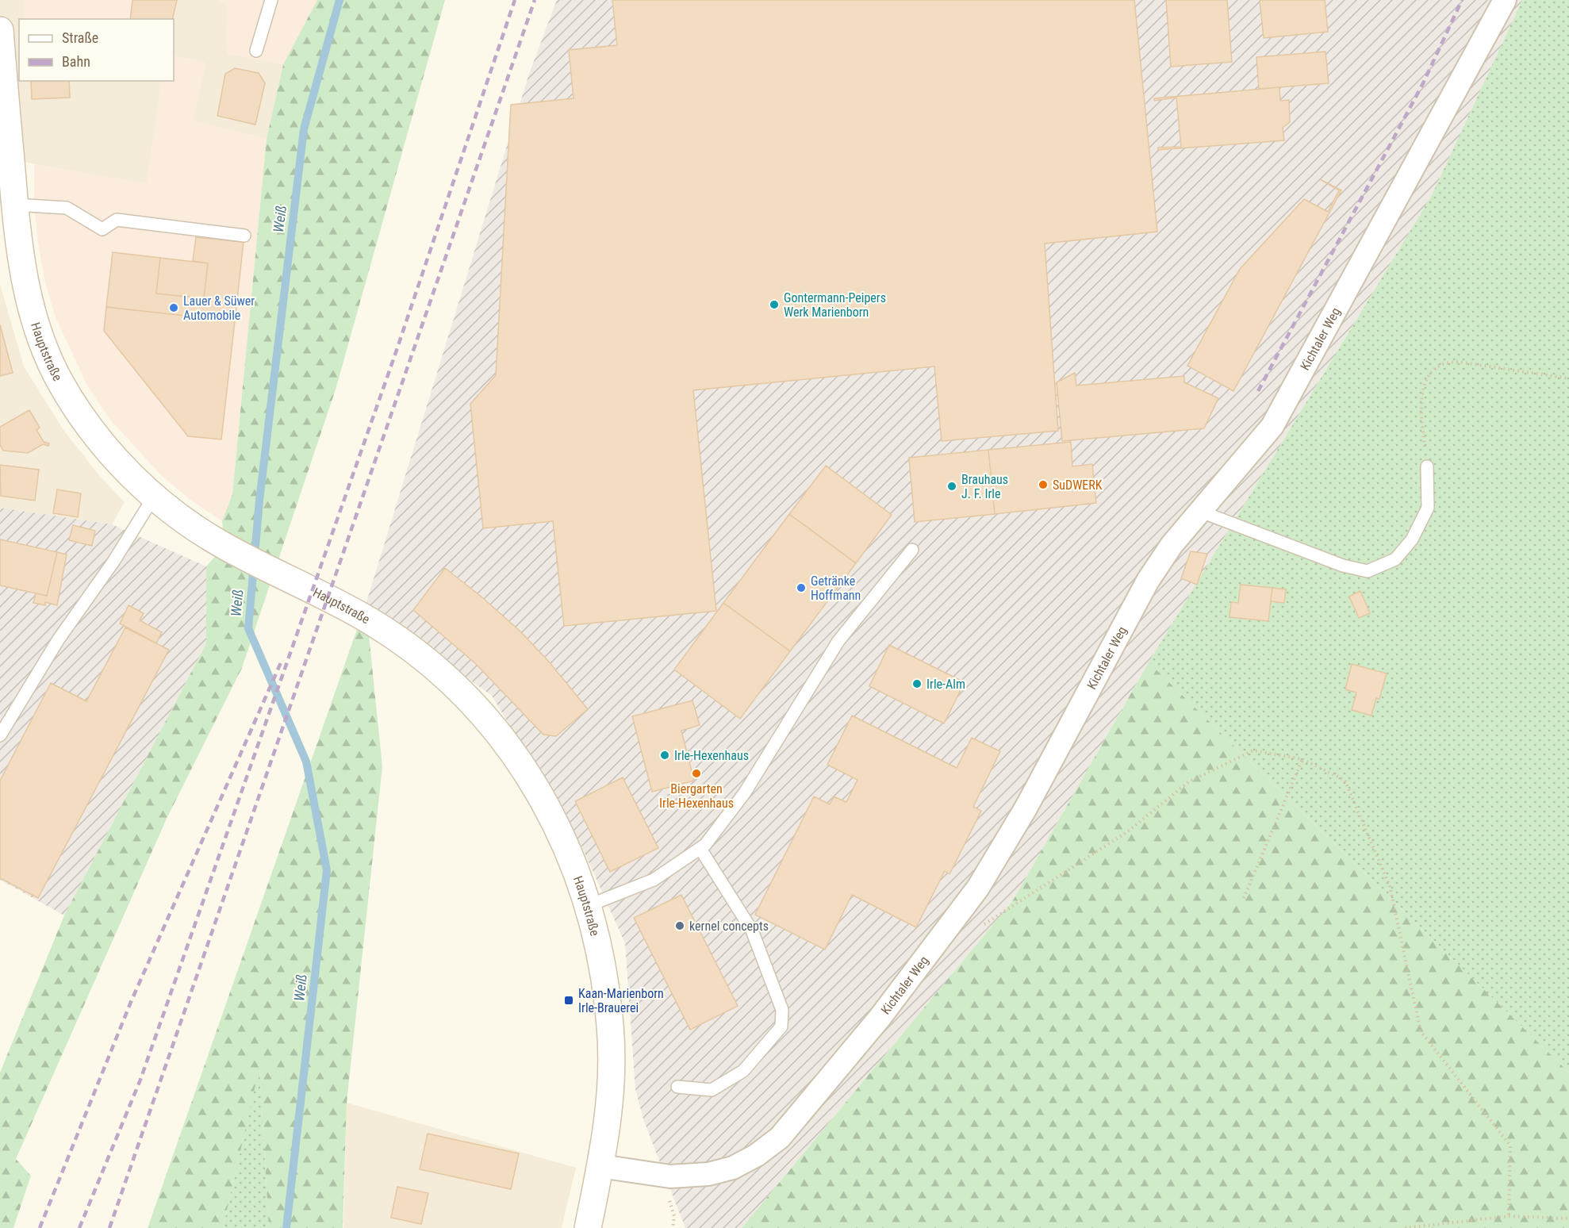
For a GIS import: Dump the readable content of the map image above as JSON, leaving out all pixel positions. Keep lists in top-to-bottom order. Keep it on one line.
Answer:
{"streets":{"main road":["Hauptstraße"],"street":["Kichtaler Weg"]},"crossings":[["Kichtaler Weg","Hauptstraße"]],"water":["Weiß"],"places":{"other":["Gontermann-Peipers Werk Marienborn","Lauer & Süwer Automobile","SuDWERK","Brauhaus J. F. Irle","Getränke Hoffmann","Irle-Alm","Irle-Hexenhaus","Biergarten Irle-Hexenhaus","kernel concepts"],"transit":["Kaan-Marienborn Irle-Brauerei"]},"legend":["Straße","Bahn"]}
